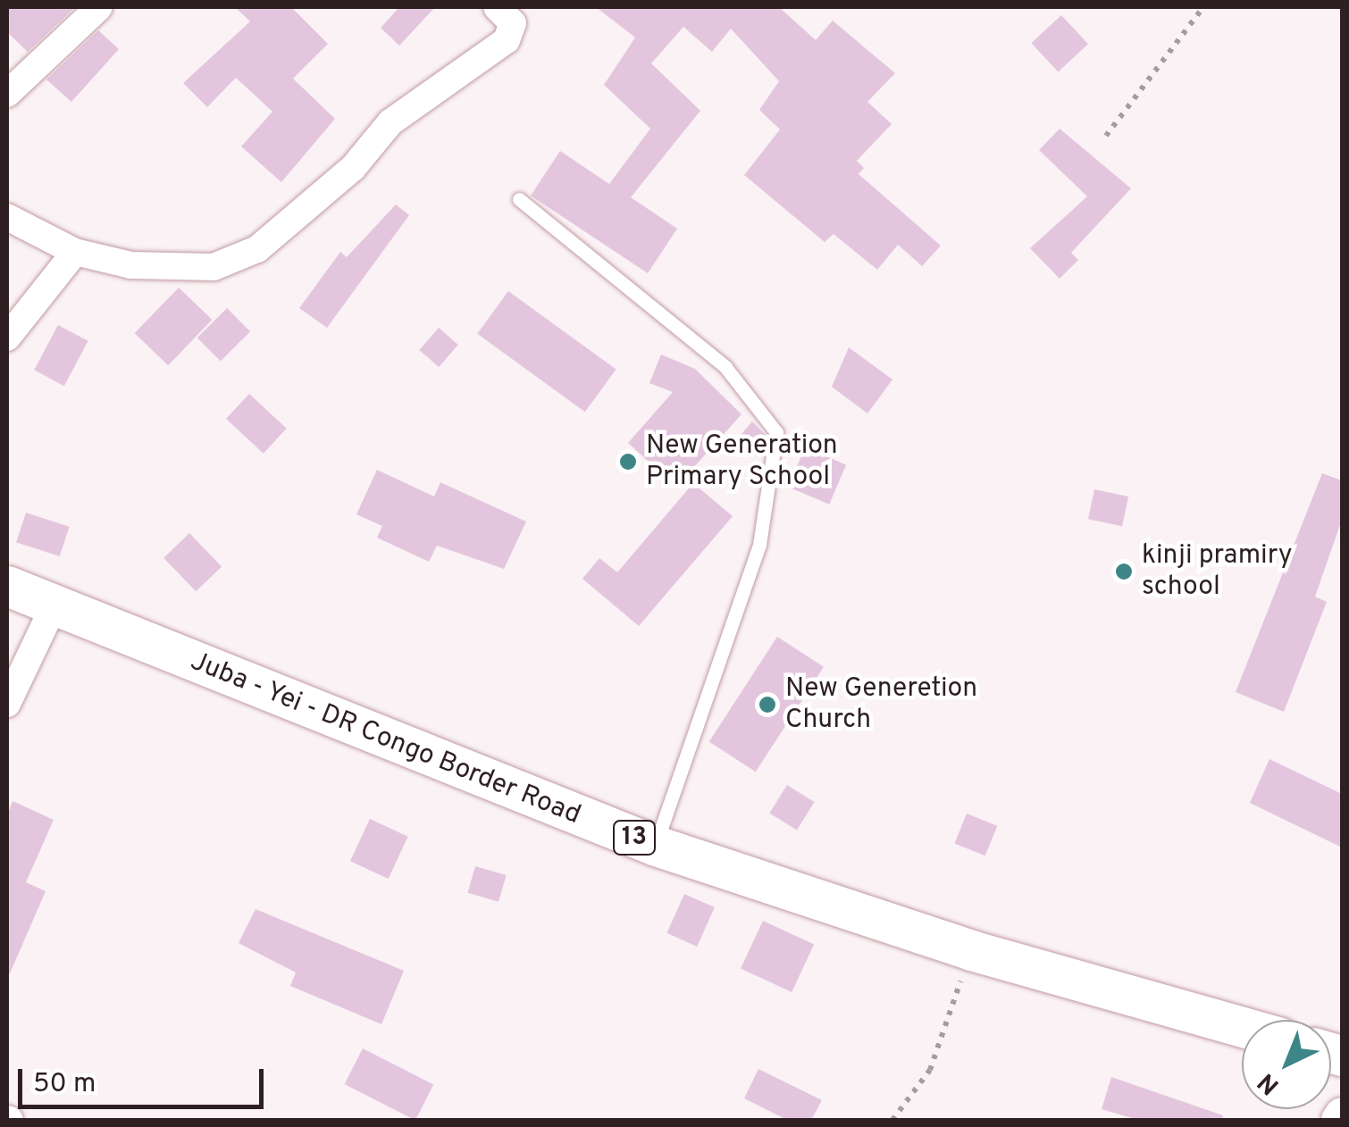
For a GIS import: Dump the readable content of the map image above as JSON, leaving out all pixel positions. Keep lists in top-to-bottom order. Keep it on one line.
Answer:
{"streets":{"main road":["Juba - Yei - DR Congo Border Road","13"]},"places":["New Generation Primary School","kinji pramiry school","New Generetion Church"],"scale_bar":"50 m","north":"bottom left"}
